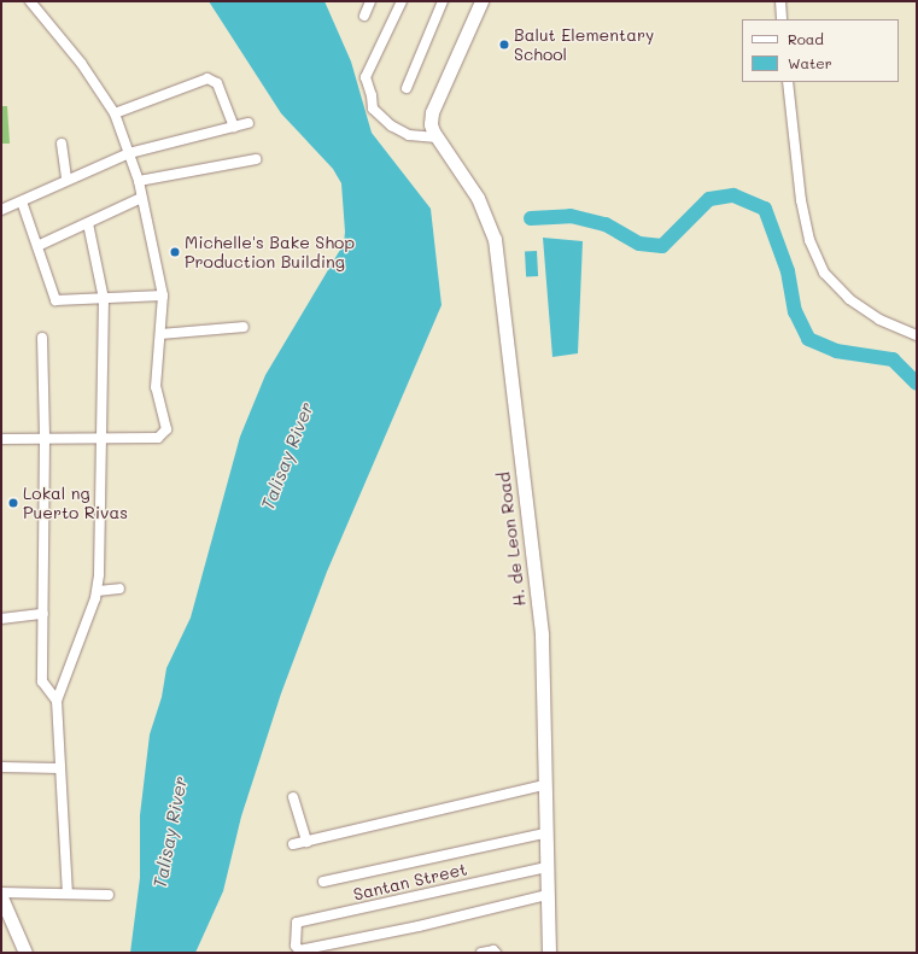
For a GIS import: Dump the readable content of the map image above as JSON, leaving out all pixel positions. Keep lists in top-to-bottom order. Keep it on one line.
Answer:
{"streets":{"street":["H. de Leon Road","Santan Street"]},"crossings":[["H. de Leon Road","Santan Street"]],"water":["Talisay River"],"places":["Balut Elementary School","Michelle's Bake Shop Production Building","Lokal ng Puerto Rivas"],"legend":["Road","Water"]}
